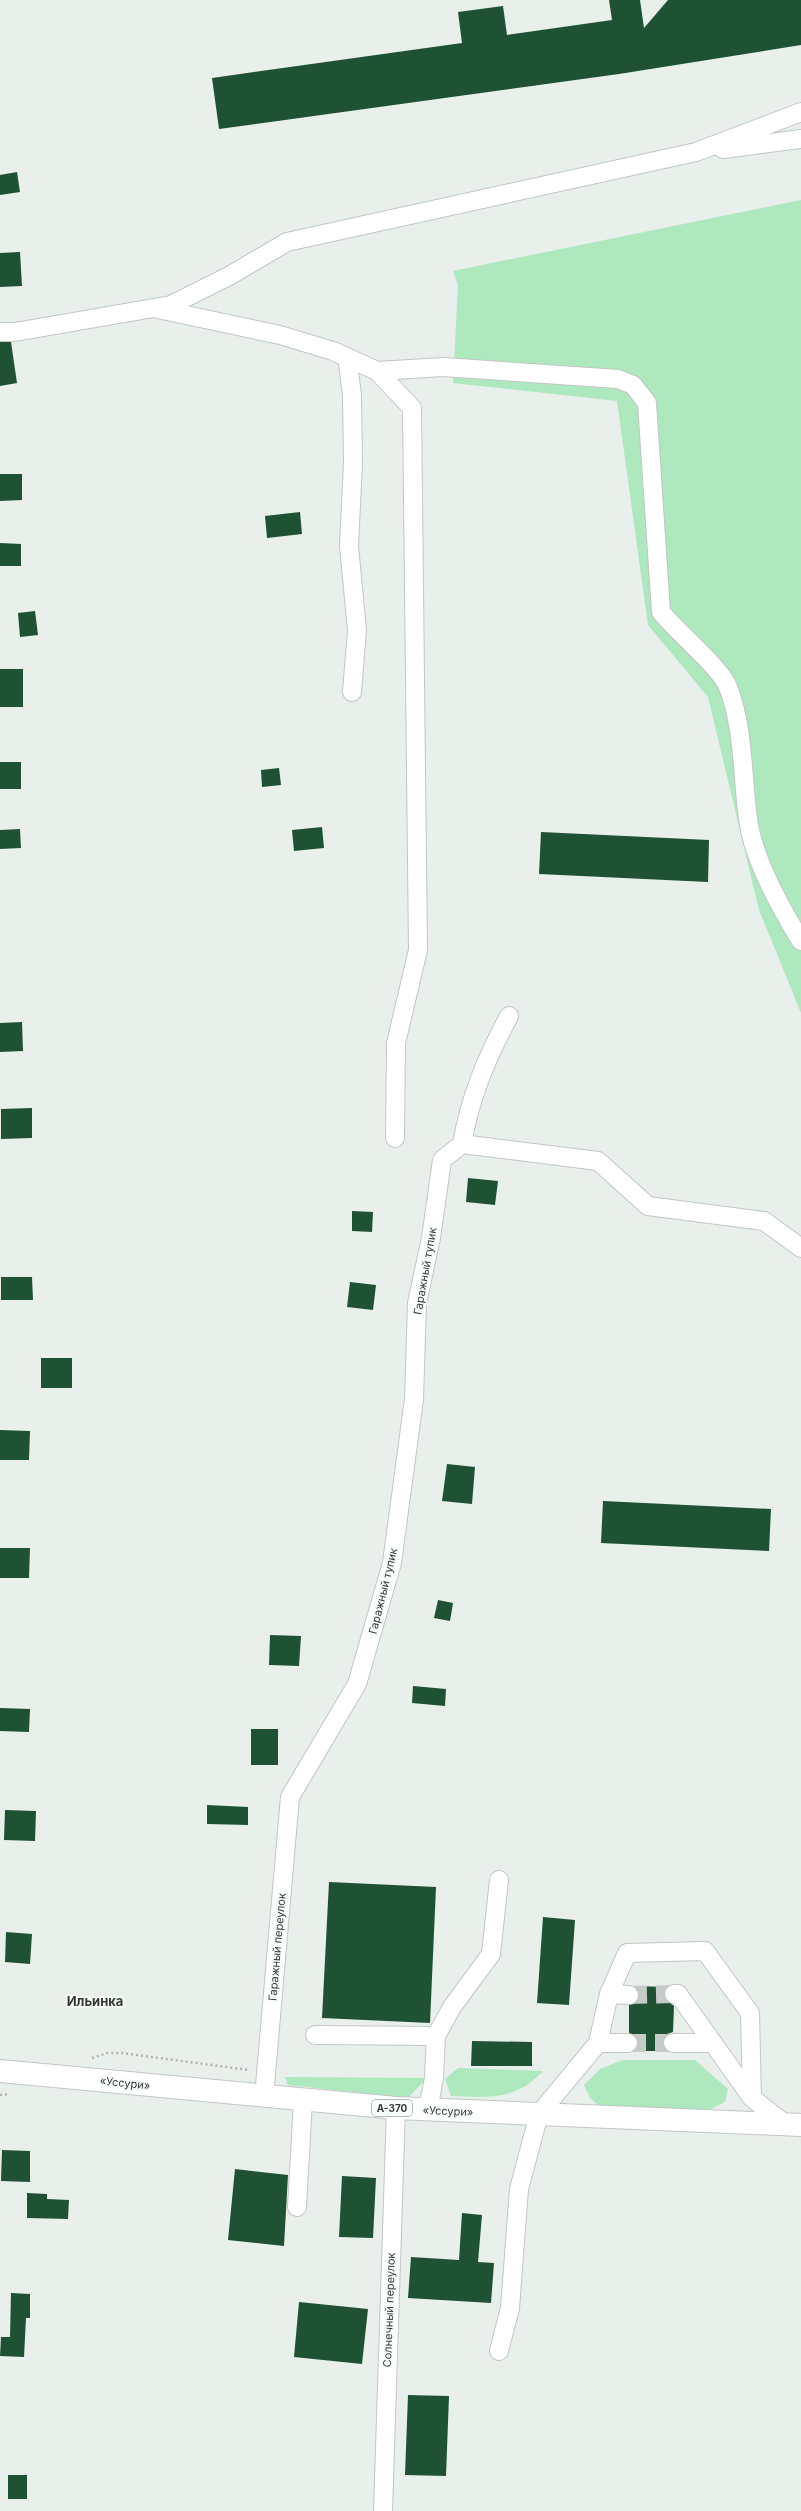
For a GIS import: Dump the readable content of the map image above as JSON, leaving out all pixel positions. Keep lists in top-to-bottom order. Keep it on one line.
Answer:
{"streets":{"highway":["«Уссури»","А-370"],"street":["Гаражный тупик","Гаражный переулок","Солнечный переулок"]},"crossings":[["Гаражный тупик","Гаражный переулок"],["Гаражный переулок","«Уссури»"],["«Уссури»","Солнечный переулок"]],"districts":["Ильинка"]}
